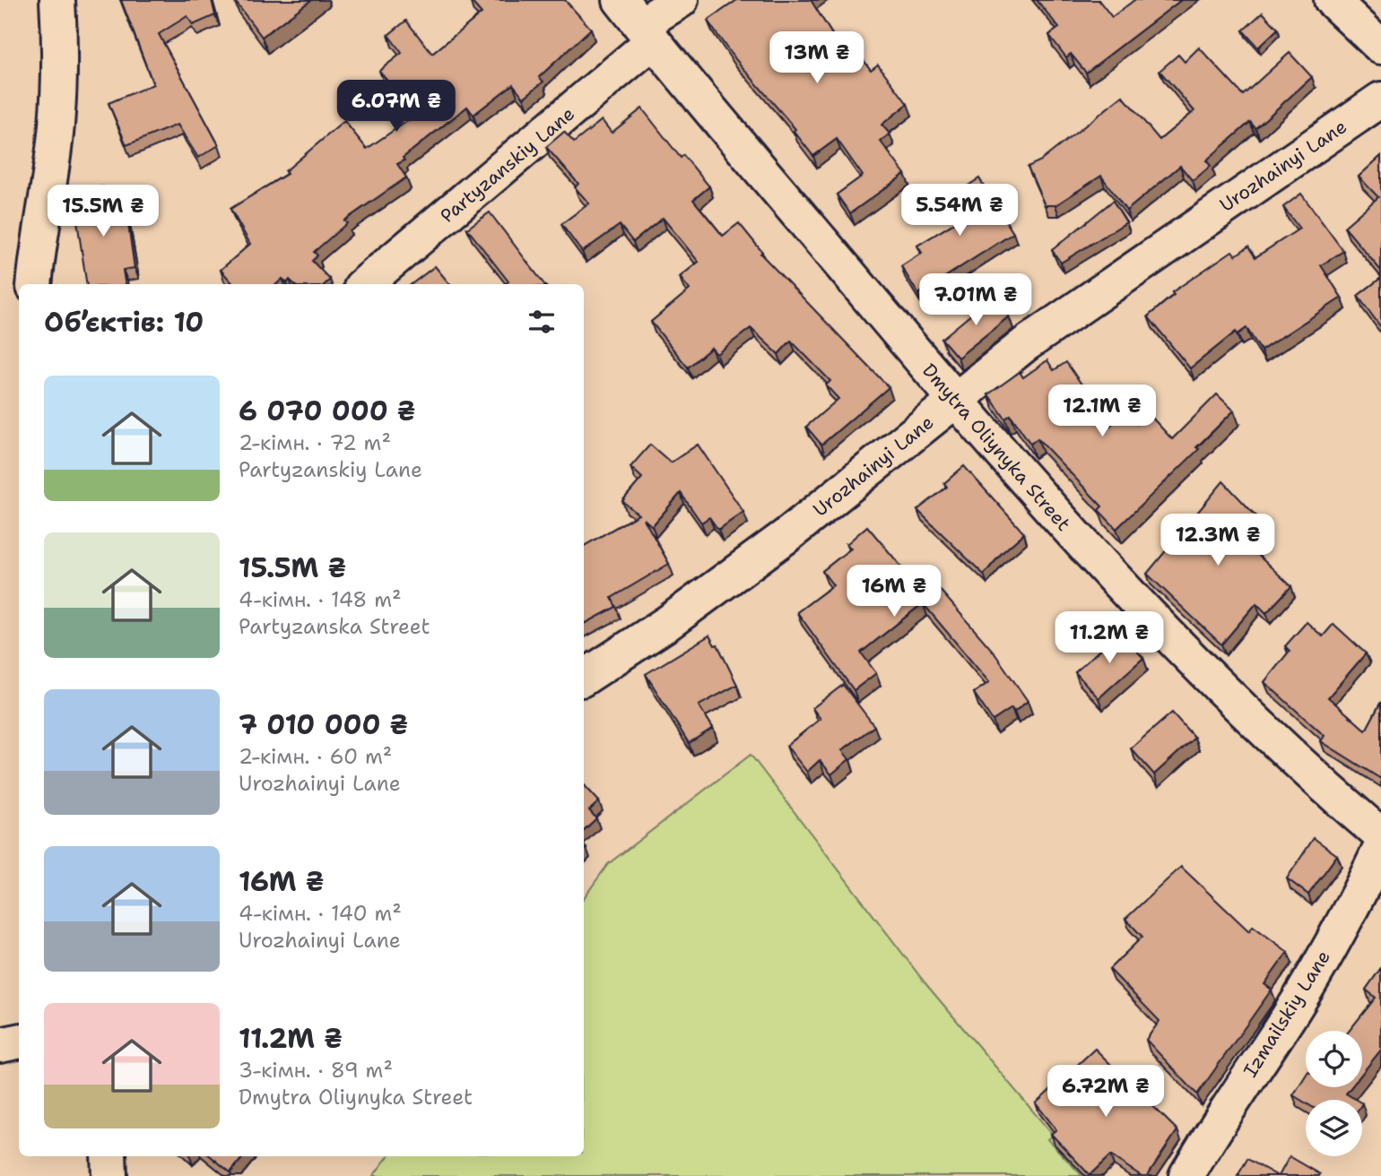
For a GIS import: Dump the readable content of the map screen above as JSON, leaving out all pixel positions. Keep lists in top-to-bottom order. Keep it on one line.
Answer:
{"streets":{"street":["Partyzanskiy Lane","Urozhainyi Lane","Dmytra Oliynyka Street","Izmailskiy Lane"]},"crossings":[["Partyzanskiy Lane","Dmytra Oliynyka Street"],["Urozhainyi Lane","Dmytra Oliynyka Street"]],"page":{"price":["13M ₴","6.07M ₴","5.54M ₴","15.5M ₴","7.01M ₴","12.1M ₴","12.3M ₴","16M ₴","11.2M ₴","6.72M ₴"],"heading":"Об’єктів: 10","list":[{"name":"6 070 000 ₴","note":"2-кімн. · 72 m² · Partyzanskiy Lane"},{"name":"15.5M ₴","note":"4-кімн. · 148 m² · Partyzanska Street"},{"name":"7 010 000 ₴","note":"2-кімн. · 60 m² · Urozhainyi Lane"},{"name":"16M ₴","note":"4-кімн. · 140 m² · Urozhainyi Lane"},{"name":"11.2M ₴","note":"3-кімн. · 89 m² · Dmytra Oliynyka Street"}]}}
